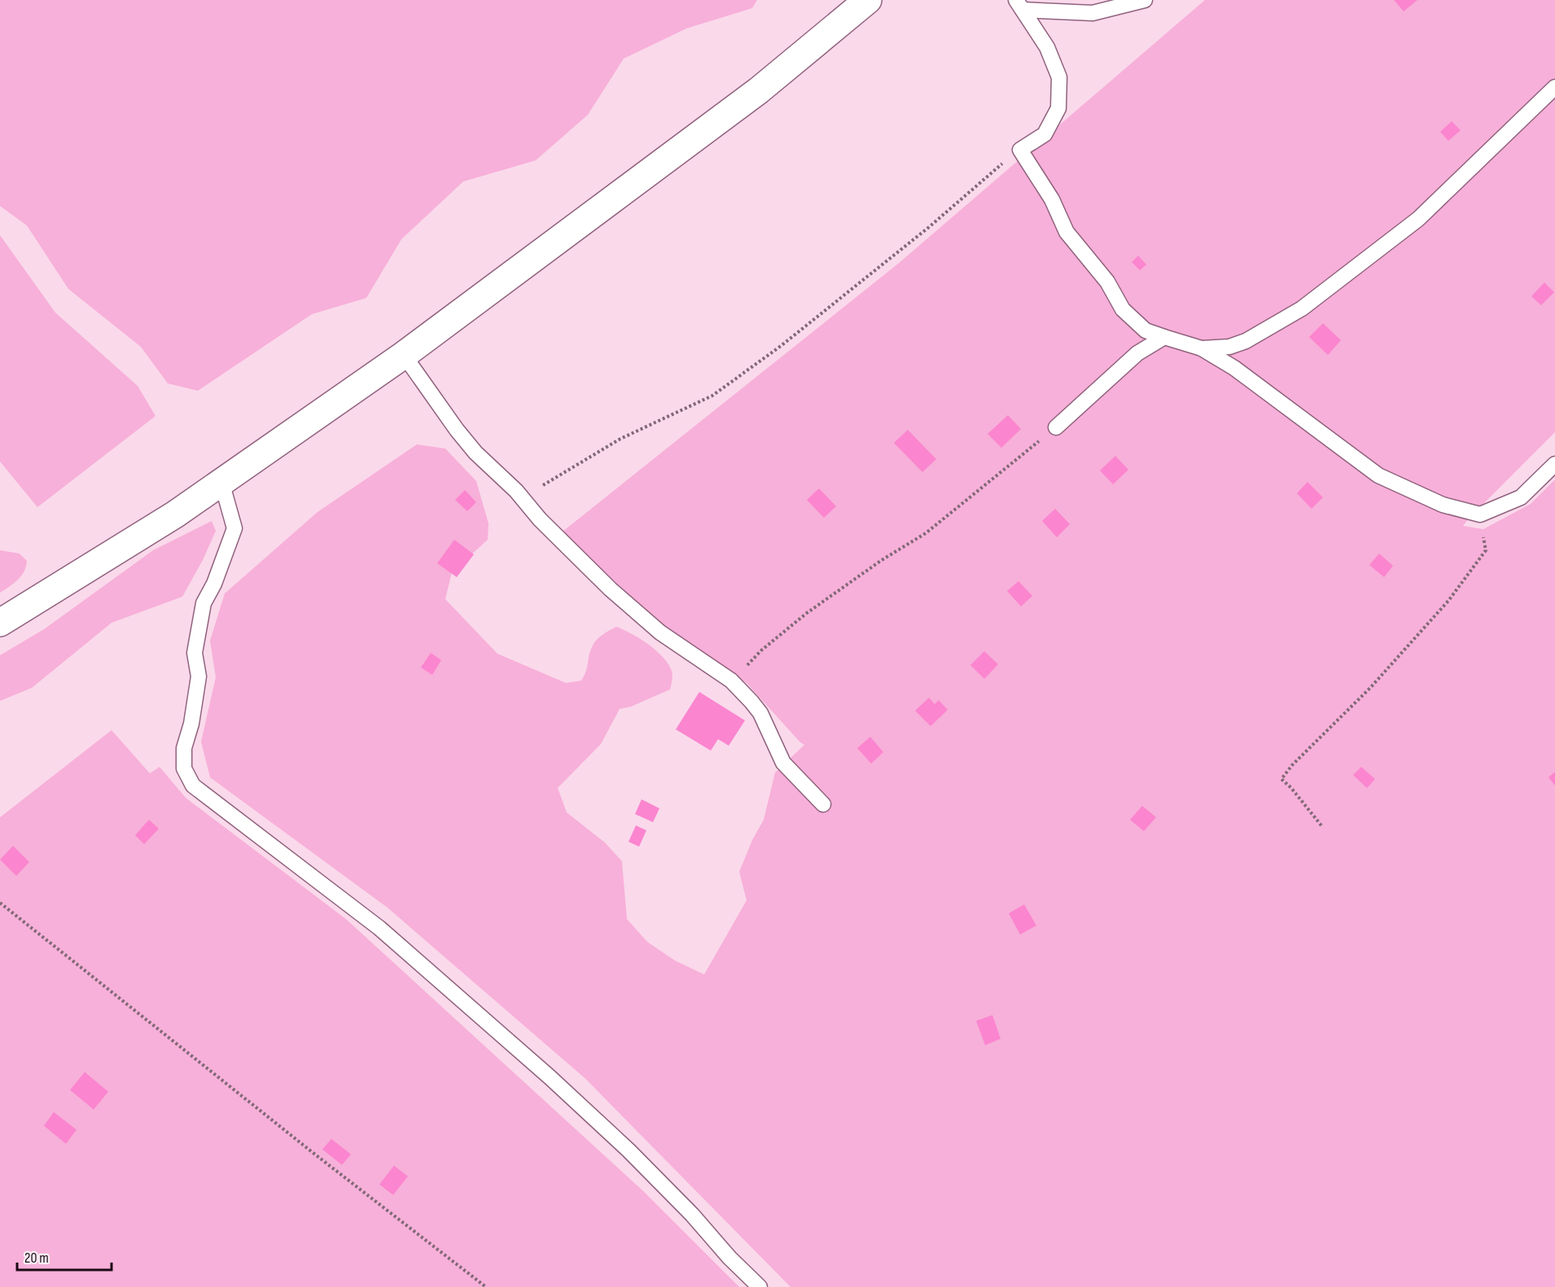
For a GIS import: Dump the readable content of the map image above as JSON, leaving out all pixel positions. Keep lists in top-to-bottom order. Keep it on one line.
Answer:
{"scale_bar":"20 m"}
